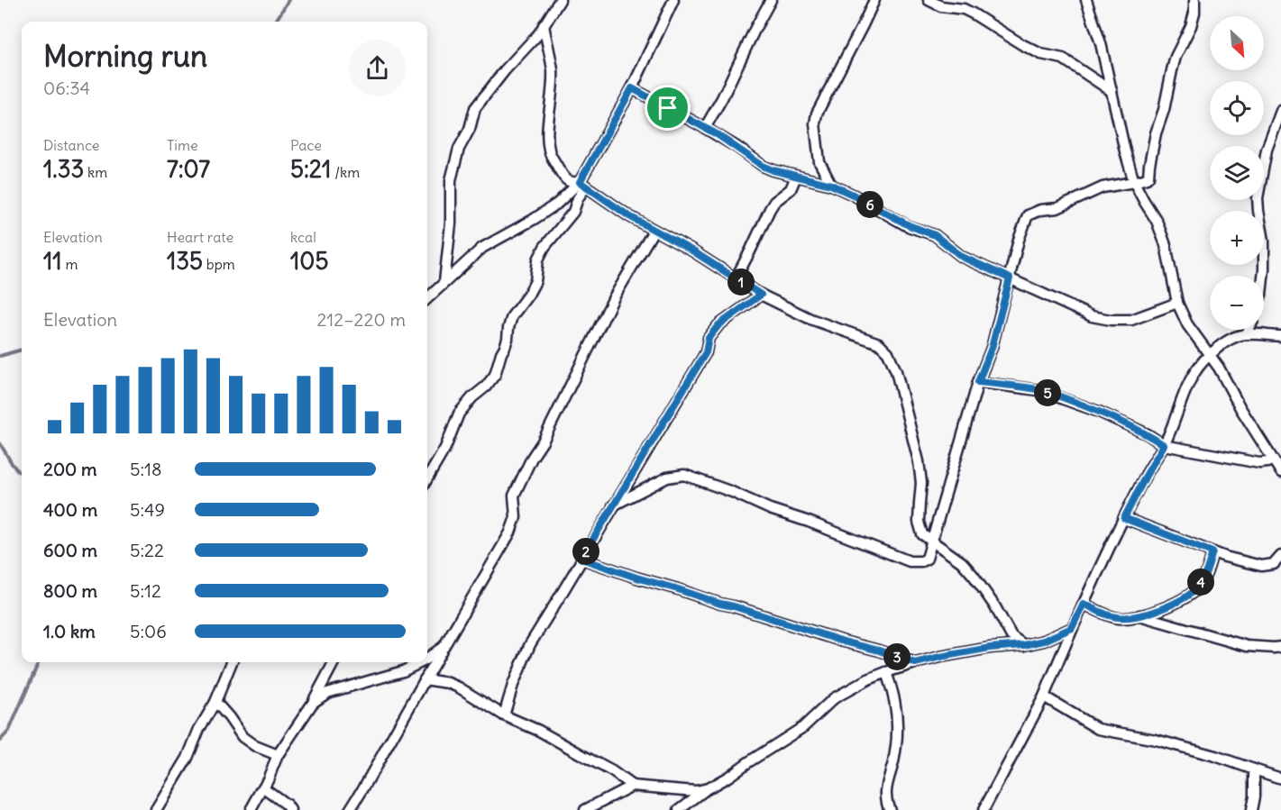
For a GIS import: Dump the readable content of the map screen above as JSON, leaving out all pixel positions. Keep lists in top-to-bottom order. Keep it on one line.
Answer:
{"north":"bottom right","page":{"map_buttons":["+","−"],"heading":["Morning run","06:34"],"stats":[["Distance","1.33 km"],["Time","7:07"],["Pace","5:21 /km"],["Elevation","11 m"],["Heart rate","135 bpm"],["kcal","105"]],"pins":["6","1","5","2","4","3"],"chart":["Elevation","212–220 m"],"list":[{"name":"200 m","note":"5:18"},{"name":"400 m","note":"5:49"},{"name":"600 m","note":"5:22"},{"name":"800 m","note":"5:12"},{"name":"1.0 km","note":"5:06"}]}}
